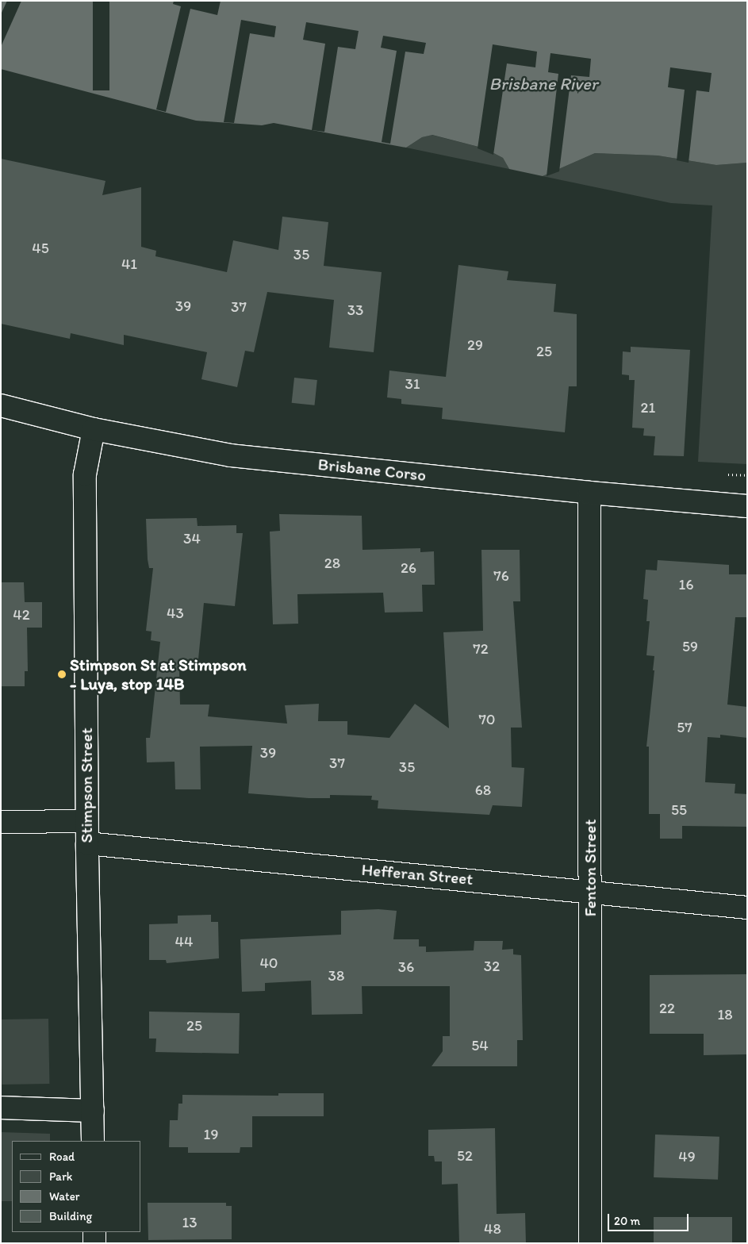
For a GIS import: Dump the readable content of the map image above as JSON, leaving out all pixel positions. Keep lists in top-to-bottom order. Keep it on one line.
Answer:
{"streets":{"street":["Brisbane Corso","Stimpson Street","Fenton Street","Hefferan Street"]},"crossings":[["Brisbane Corso","Stimpson Street"],["Brisbane Corso","Fenton Street"],["Stimpson Street","Hefferan Street"],["Fenton Street","Hefferan Street"]],"water":["Brisbane River"],"places":["Stimpson St at Stimpson - Luya, stop 14B"],"house_numbers":["45","35","41","39","37","33","29","25","31","21","34","28","26","76","16","43","42","59","72","70","57","39","37","35","68","55","44","40","32","36","38","22","18","25","54","19","52","49","13","48"],"legend":["Road","Park","Water","Building"],"scale_bar":"20 m"}
